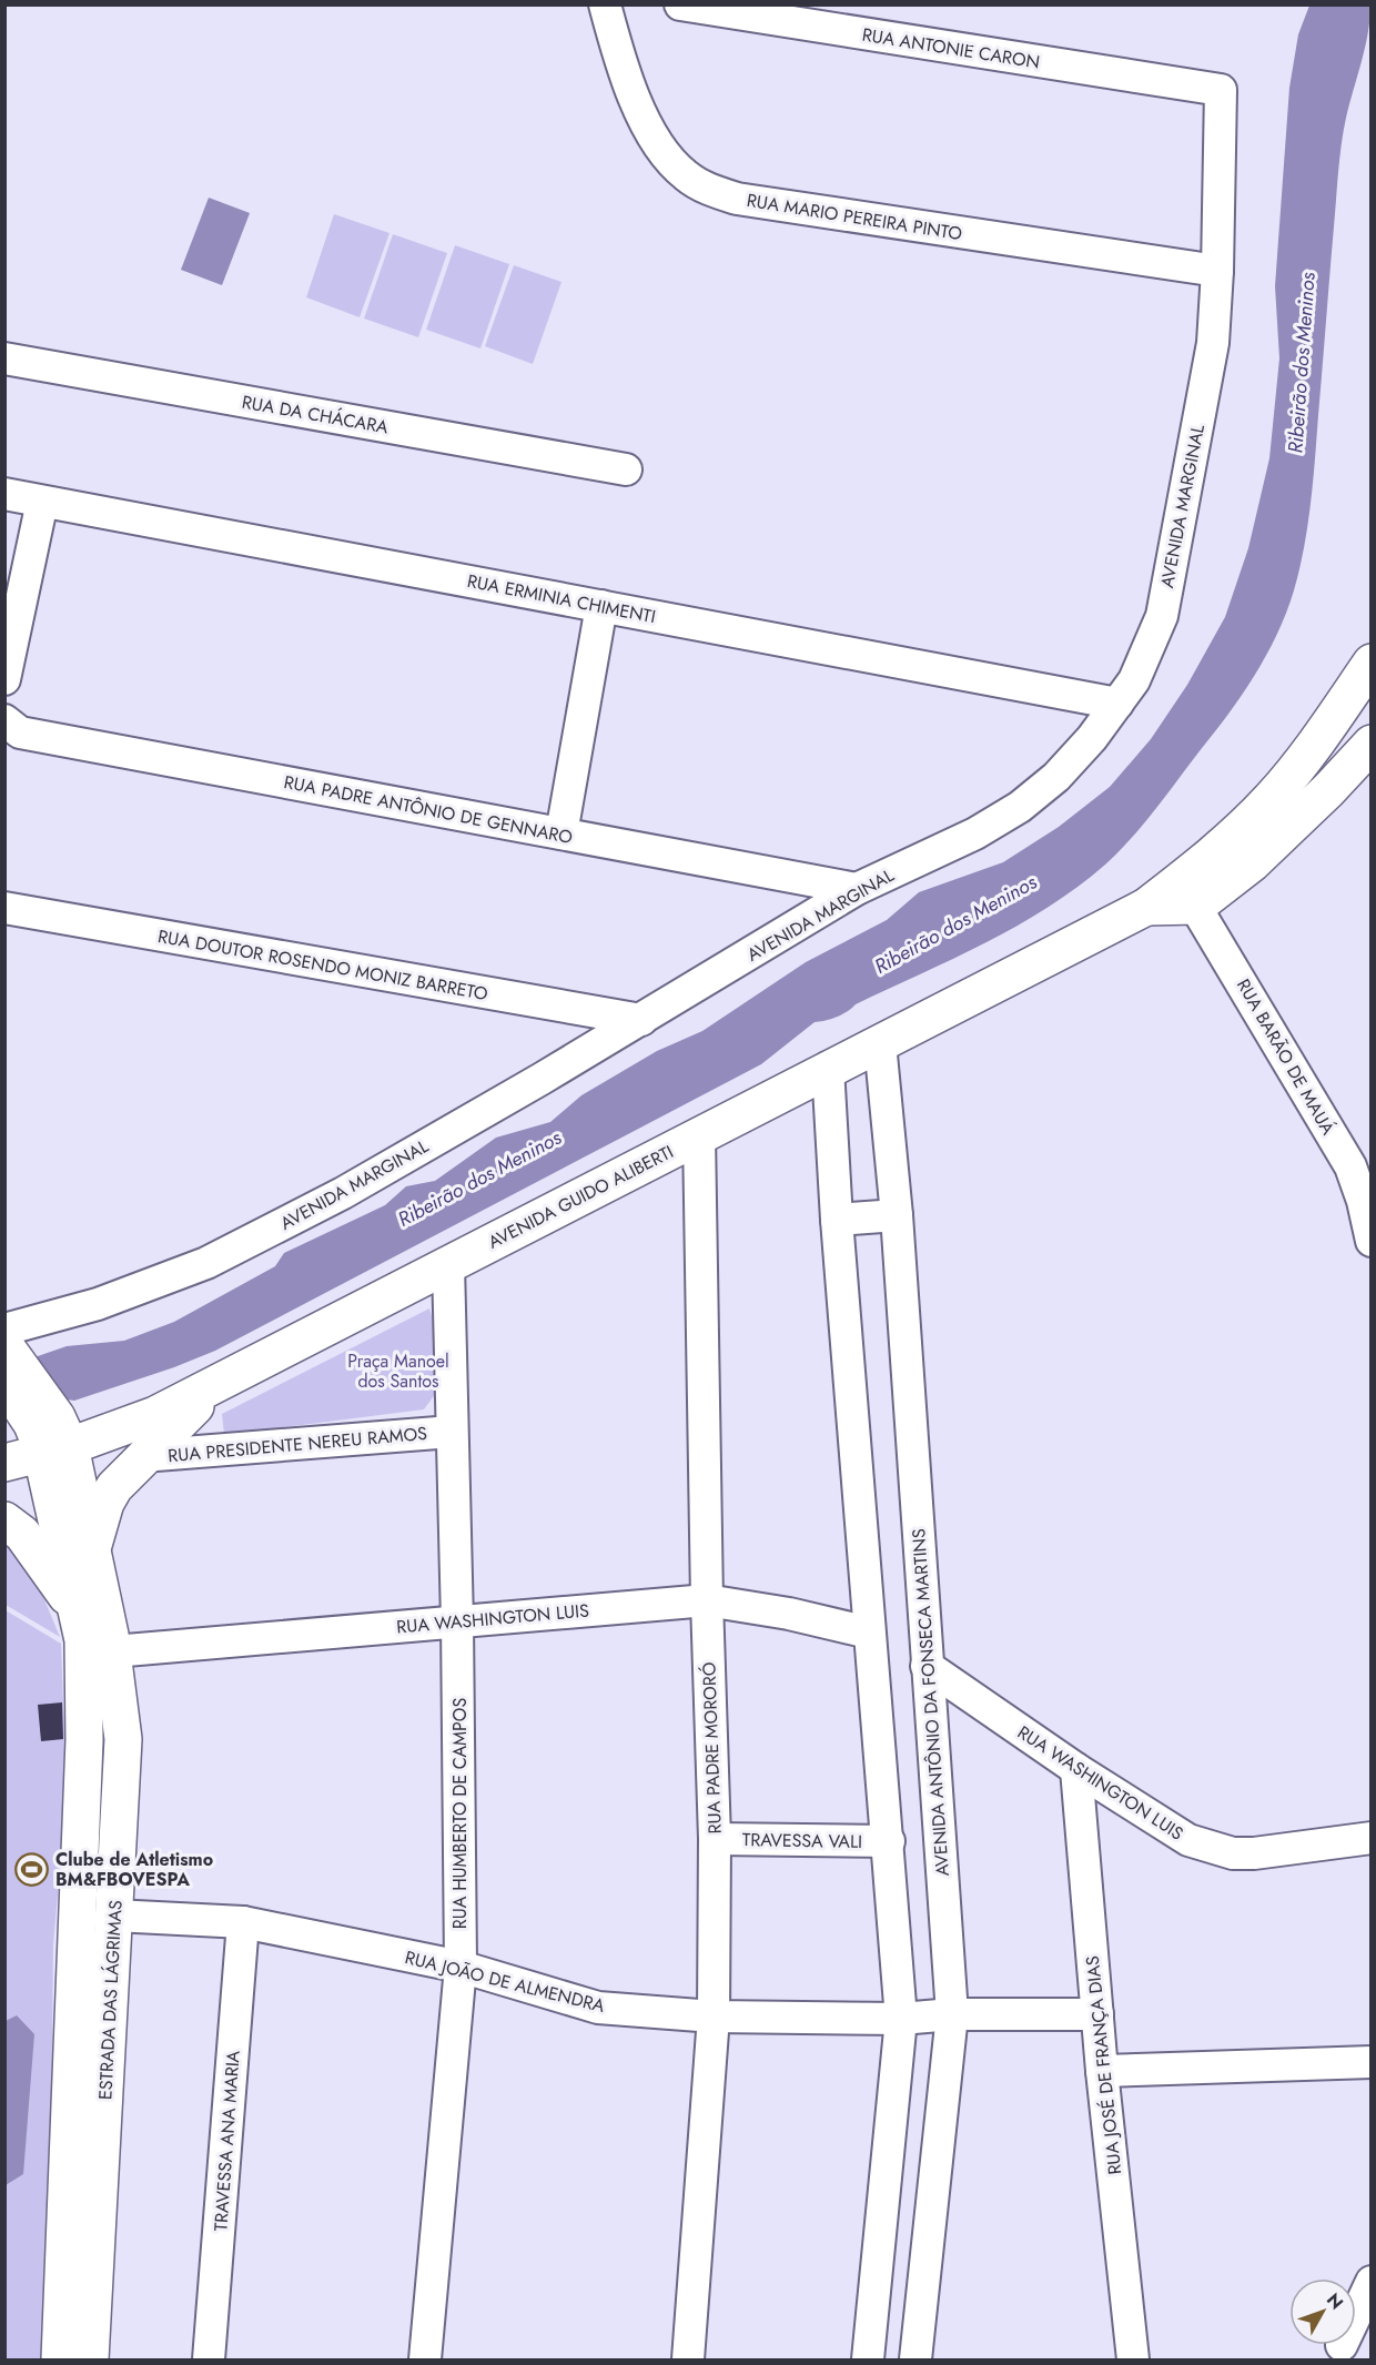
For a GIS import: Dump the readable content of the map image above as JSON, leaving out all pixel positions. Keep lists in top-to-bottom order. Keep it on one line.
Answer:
{"streets":{"main road":["AVENIDA GUIDO ALIBERTI","ESTRADA DAS LÁGRIMAS"],"street":["RUA ANTONIE CARON","RUA MARIO PEREIRA PINTO","RUA DA CHÁCARA","AVENIDA MARGINAL","RUA ERMINIA CHIMENTI","RUA PADRE ANTÔNIO DE GENNARO","RUA DOUTOR ROSENDO MONIZ BARRETO","RUA BARÃO DE MAUÁ","RUA PRESIDENTE NEREU RAMOS","RUA WASHINGTON LUIS","AVENIDA ANTÔNIO DA FONSECA MARTINS","RUA PADRE MORORÓ","RUA HUMBERTO DE CAMPOS","TRAVESSA VALI","RUA JOÃO DE ALMENDRA","RUA JOSÉ DE FRANÇA DIAS","TRAVESSA ANA MARIA"]},"crossings":[["RUA ANTONIE CARON","AVENIDA MARGINAL"],["RUA MARIO PEREIRA PINTO","AVENIDA MARGINAL"],["AVENIDA MARGINAL","RUA ERMINIA CHIMENTI"],["AVENIDA MARGINAL","RUA PADRE ANTÔNIO DE GENNARO"],["AVENIDA MARGINAL","RUA DOUTOR ROSENDO MONIZ BARRETO"],["RUA BARÃO DE MAUÁ","AVENIDA GUIDO ALIBERTI"],["AVENIDA GUIDO ALIBERTI","AVENIDA ANTÔNIO DA FONSECA MARTINS"],["AVENIDA GUIDO ALIBERTI","RUA PADRE MORORÓ"],["AVENIDA GUIDO ALIBERTI","RUA HUMBERTO DE CAMPOS"],["AVENIDA GUIDO ALIBERTI","ESTRADA DAS LÁGRIMAS"],["RUA PRESIDENTE NEREU RAMOS","RUA HUMBERTO DE CAMPOS"],["RUA WASHINGTON LUIS","AVENIDA ANTÔNIO DA FONSECA MARTINS"],["RUA WASHINGTON LUIS","RUA PADRE MORORÓ"],["RUA WASHINGTON LUIS","RUA HUMBERTO DE CAMPOS"],["RUA WASHINGTON LUIS","ESTRADA DAS LÁGRIMAS"],["RUA WASHINGTON LUIS","RUA JOSÉ DE FRANÇA DIAS"],["AVENIDA ANTÔNIO DA FONSECA MARTINS","RUA JOÃO DE ALMENDRA"],["RUA PADRE MORORÓ","TRAVESSA VALI"],["RUA PADRE MORORÓ","RUA JOÃO DE ALMENDRA"],["RUA HUMBERTO DE CAMPOS","RUA JOÃO DE ALMENDRA"],["RUA JOÃO DE ALMENDRA","ESTRADA DAS LÁGRIMAS"],["RUA JOÃO DE ALMENDRA","RUA JOSÉ DE FRANÇA DIAS"],["RUA JOÃO DE ALMENDRA","TRAVESSA ANA MARIA"]],"water":["Ribeirão dos Meninos"],"parks":["Praça Manoel dos Santos"],"places":{"sports":["Clube de Atletismo BM&FBOVESPA"]},"north":"top right"}
